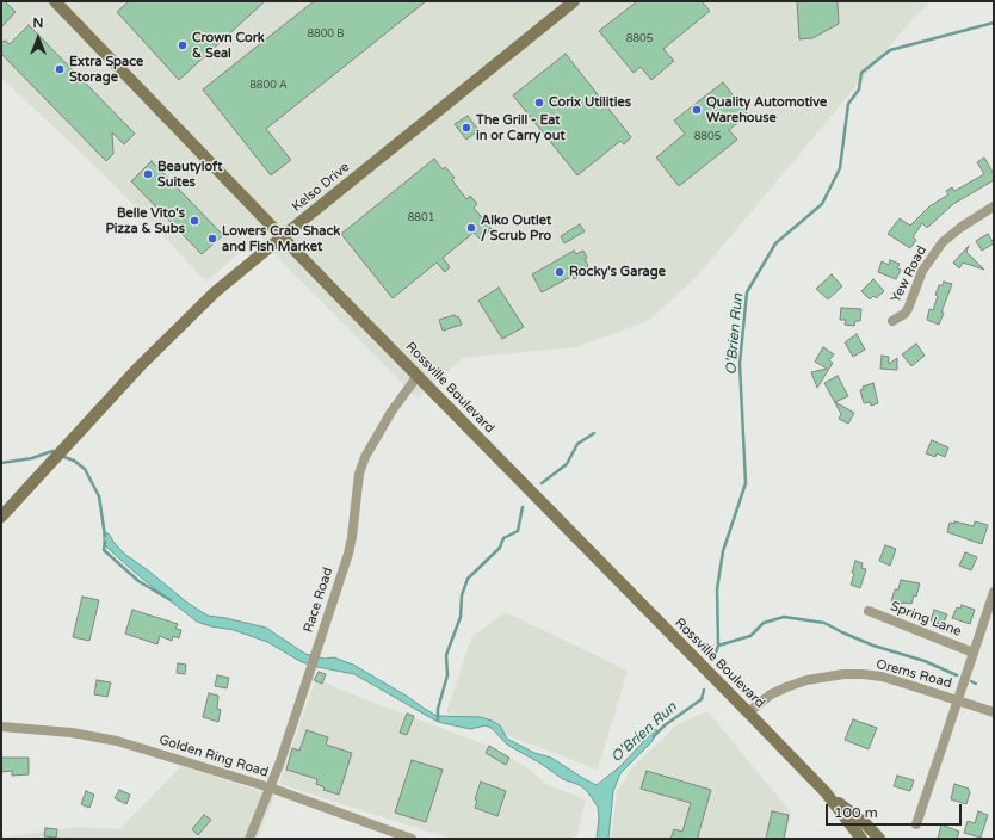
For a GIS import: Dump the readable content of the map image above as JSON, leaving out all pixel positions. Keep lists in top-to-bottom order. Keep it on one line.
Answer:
{"streets":{"main road":["Kelso Drive","Rossville Boulevard"],"street":["Yew Road","Race Road","Spring Lane","Orems Road","Golden Ring Road"]},"crossings":[["Kelso Drive","Rossville Boulevard"],["Rossville Boulevard","Race Road"],["Rossville Boulevard","Orems Road"],["Race Road","Golden Ring Road"]],"water":["O'Brien Run"],"places":["Crown Cork & Seal","Extra Space Storage","Corix Utilities","Quality Automotive Warehouse","The Grill - Eat in or Carry out","Beautyloft Suites","Belle Vito's Pizza & Subs","Alko Outlet / Scrub Pro","Lowers Crab Shack and Fish Market","Rocky's Garage"],"house_numbers":["8800 B","8805","8800 A","8805","8801"],"scale_bar":"100 m","north":"top"}
